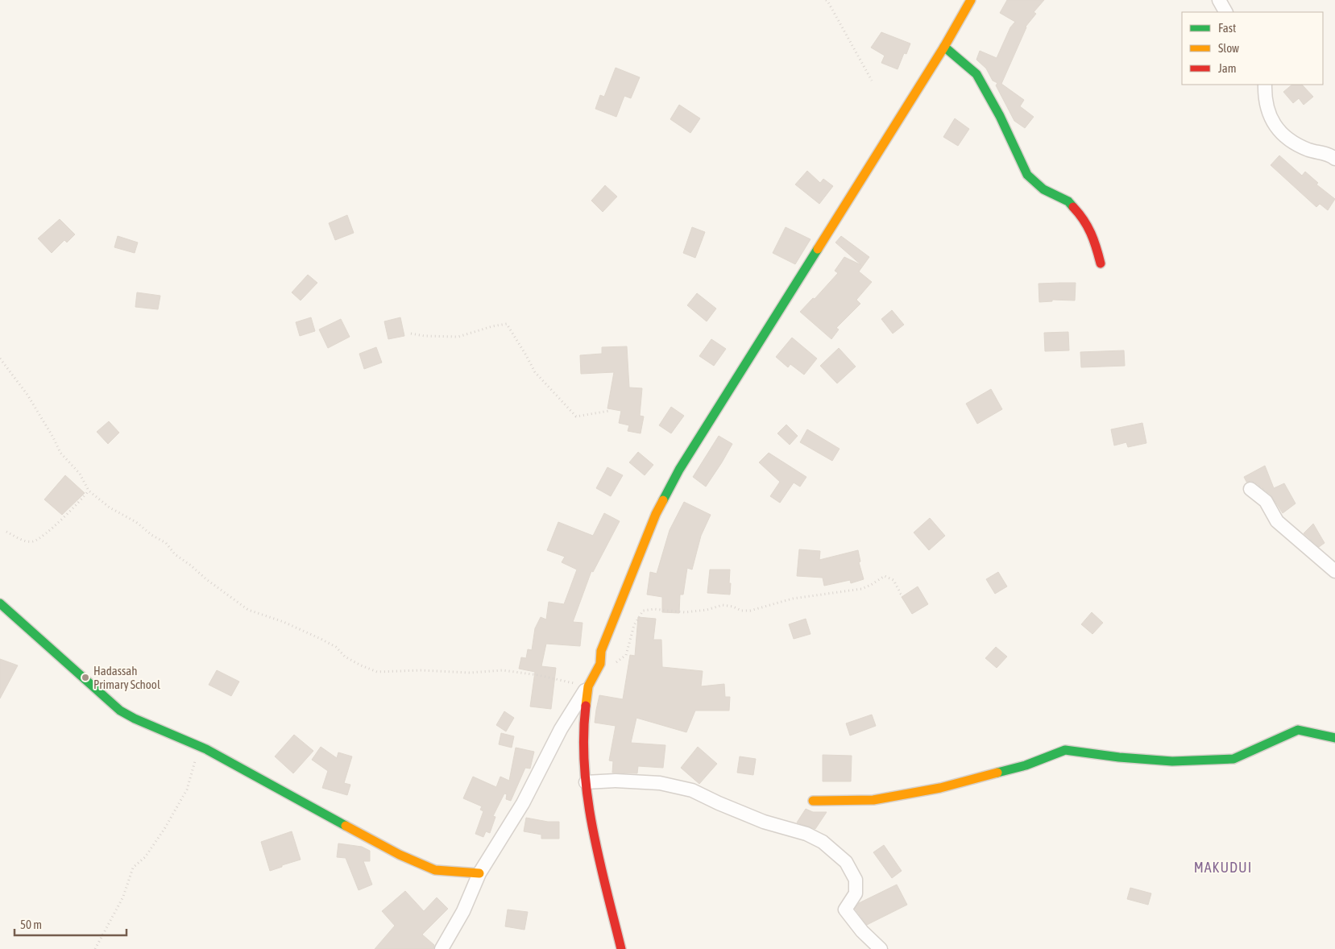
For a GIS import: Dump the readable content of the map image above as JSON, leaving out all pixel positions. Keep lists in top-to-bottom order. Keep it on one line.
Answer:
{"districts":["MAKUDUI"],"places":["Hadassah Primary School"],"legend":["Fast","Slow","Jam"],"scale_bar":"50 m"}
